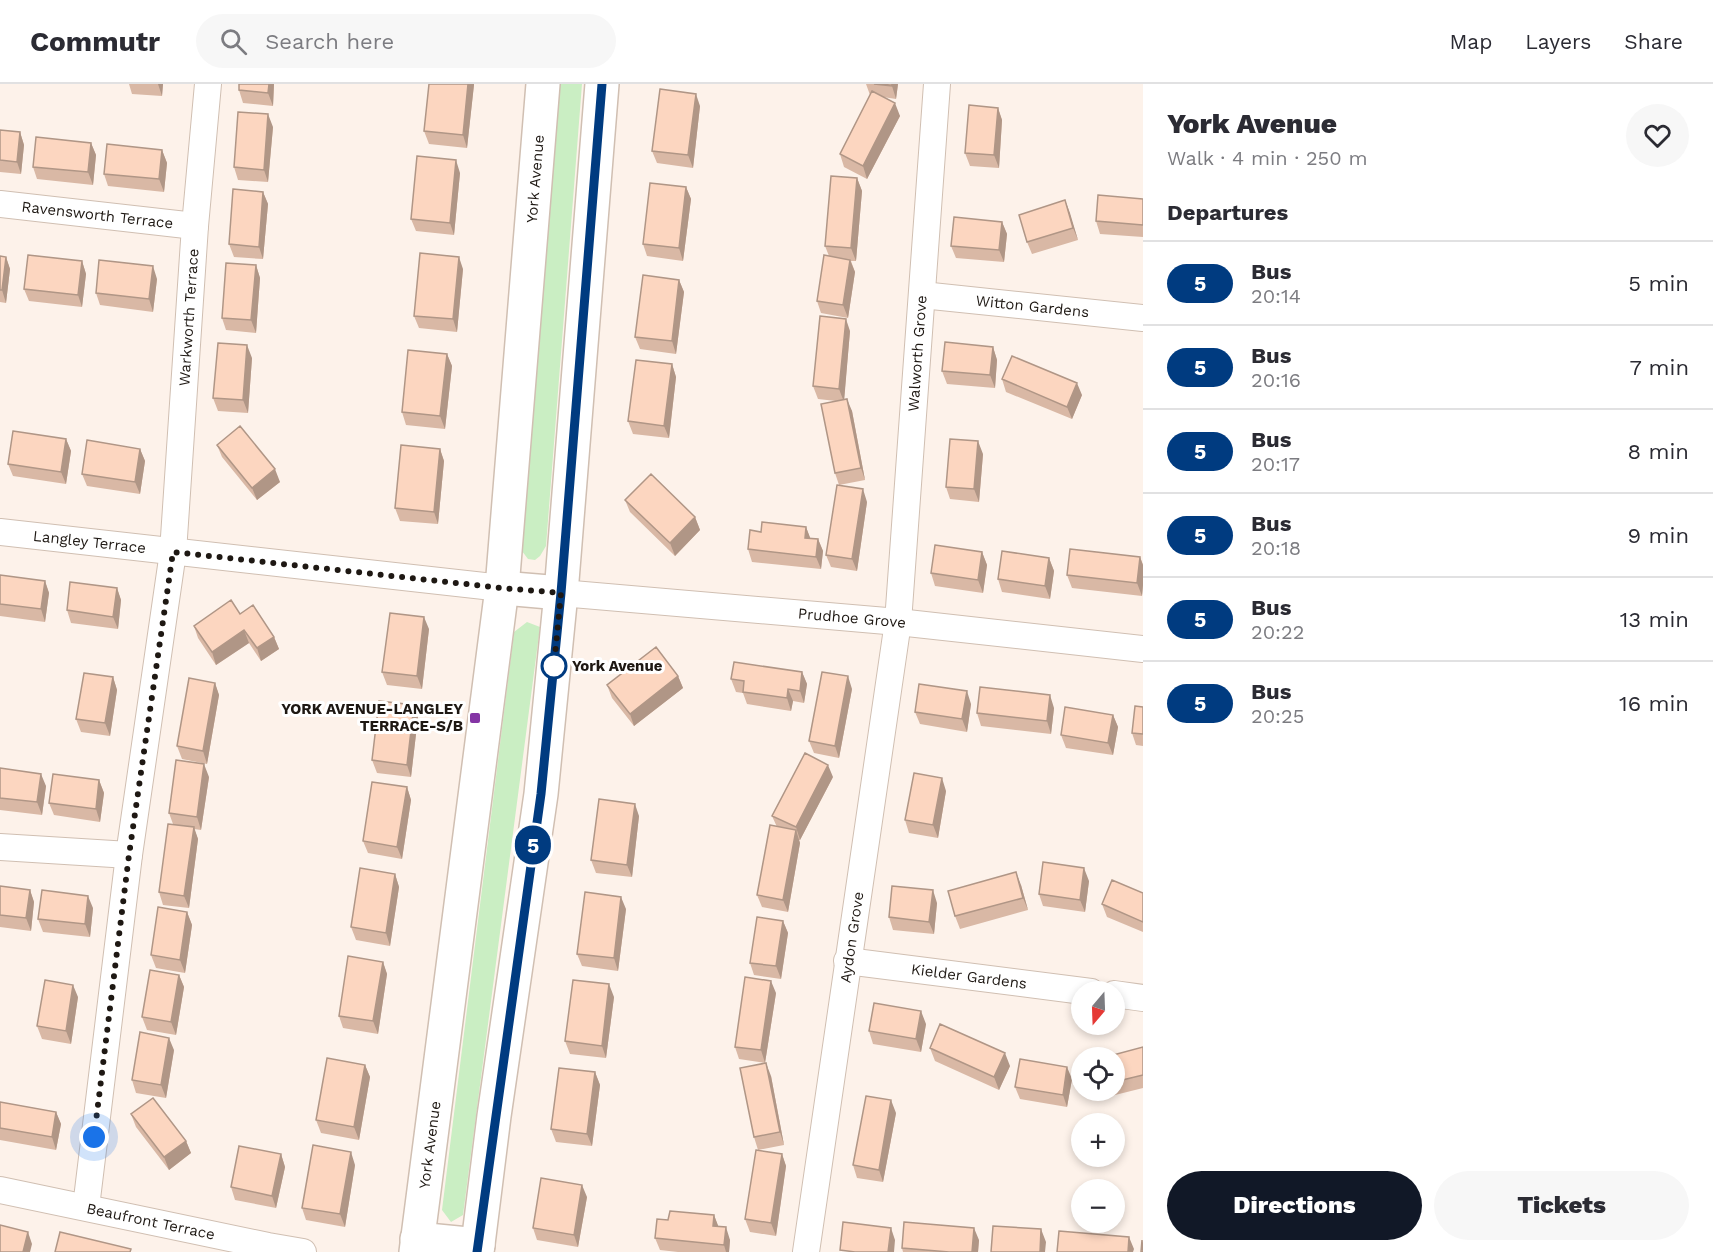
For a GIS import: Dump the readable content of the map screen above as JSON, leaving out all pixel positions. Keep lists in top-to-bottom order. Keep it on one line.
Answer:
{"streets":{"main road":["York Avenue"],"street":["Ravensworth Terrace","Witton Gardens","Warkworth Terrace","Walworth Grove","Langley Terrace","Prudhoe Grove","Aydon Grove","Kielder Gardens","Beaufront Terrace"]},"crossings":[["York Avenue","Langley Terrace"],["York Avenue","Prudhoe Grove"],["Ravensworth Terrace","Warkworth Terrace"],["Witton Gardens","Walworth Grove"],["Warkworth Terrace","Langley Terrace"],["Warkworth Terrace","Beaufront Terrace"],["Walworth Grove","Prudhoe Grove"],["Walworth Grove","Aydon Grove"],["Prudhoe Grove","Aydon Grove"],["Aydon Grove","Kielder Gardens"]],"places":{"other":["York Avenue"],"transit":["YORK AVENUE-LANGLEY TERRACE-S/B"]},"lines":["bus line 5"],"north":"bottom","page":{"header":"Commutr","search":"Search here","nav":["Map","Layers","Share"],"on_map":"5","heading":[["York Avenue","Walk · 4 min · 250 m"],"Departures"],"list":[{"mark":"5","name":"Bus","note":"20:14","value":"5 min"},{"mark":"5","name":"Bus","note":"20:16","value":"7 min"},{"mark":"5","name":"Bus","note":"20:17","value":"8 min"},{"mark":"5","name":"Bus","note":"20:18","value":"9 min"},{"mark":"5","name":"Bus","note":"20:22","value":"13 min"},{"mark":"5","name":"Bus","note":"20:25","value":"16 min"}],"map_buttons":["+","−"],"buttons":["Directions","Tickets"]}}
